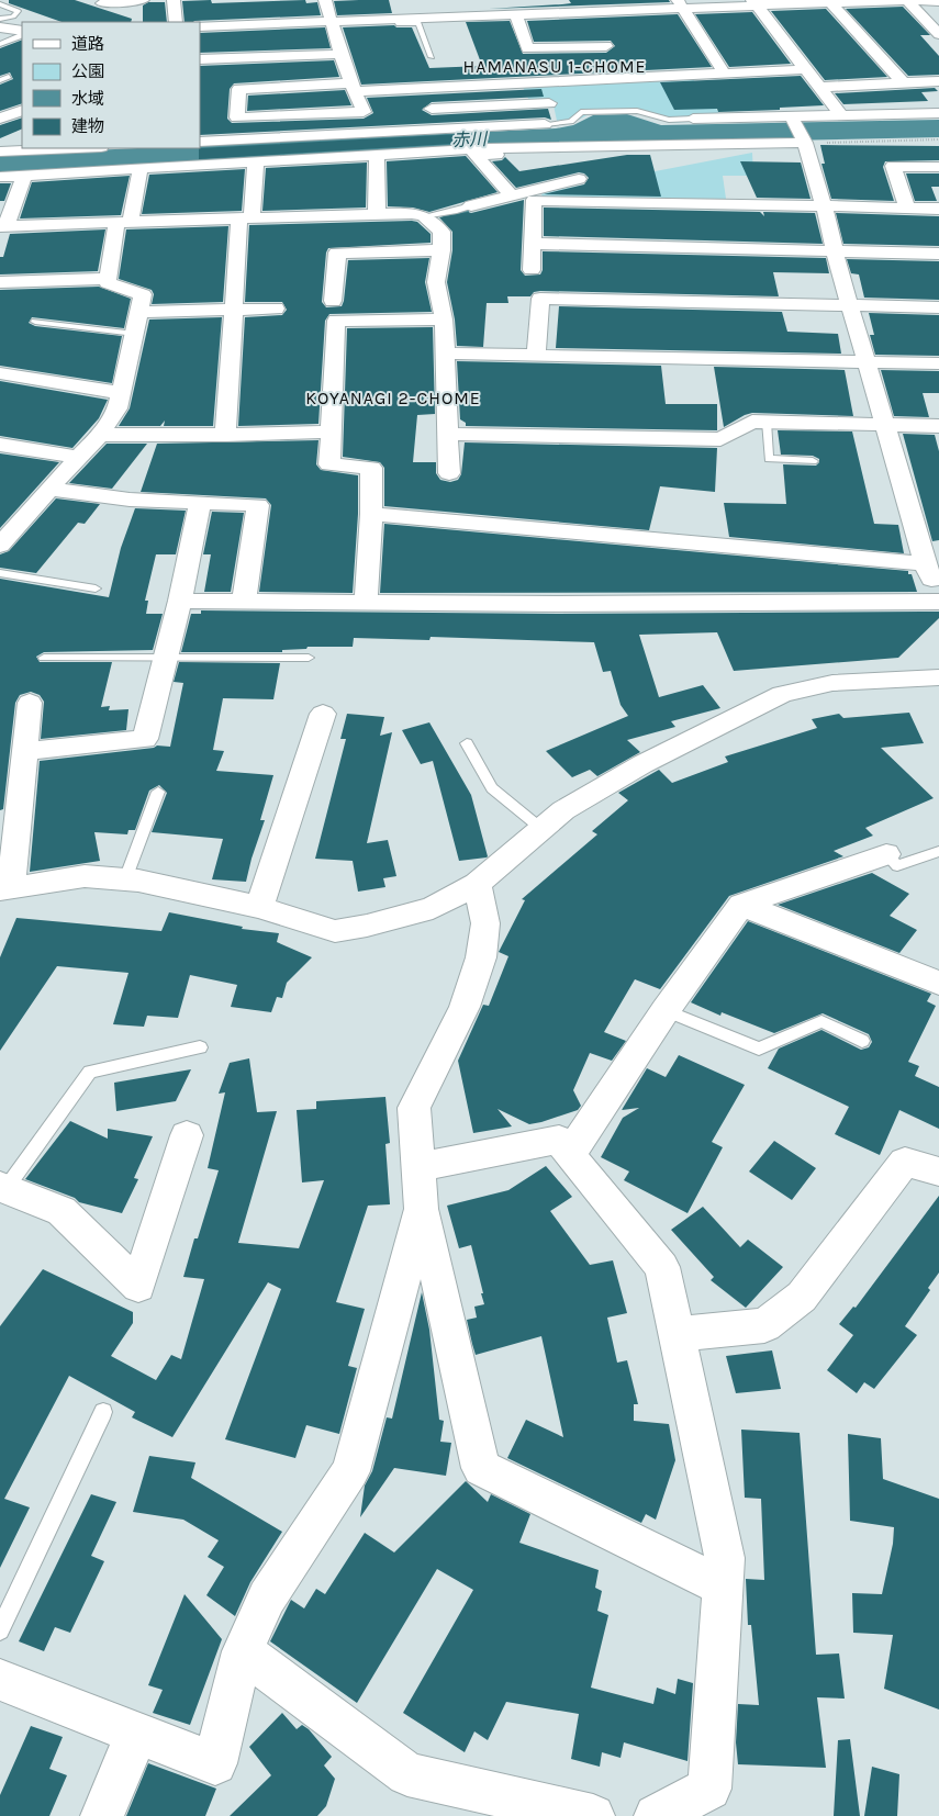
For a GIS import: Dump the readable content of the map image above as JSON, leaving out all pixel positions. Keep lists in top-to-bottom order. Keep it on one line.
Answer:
{"districts":["HAMANASU 1-CHOME","KOYANAGI 2-CHOME"],"water":["赤川"],"legend":["道路","公園","水域","建物"]}
